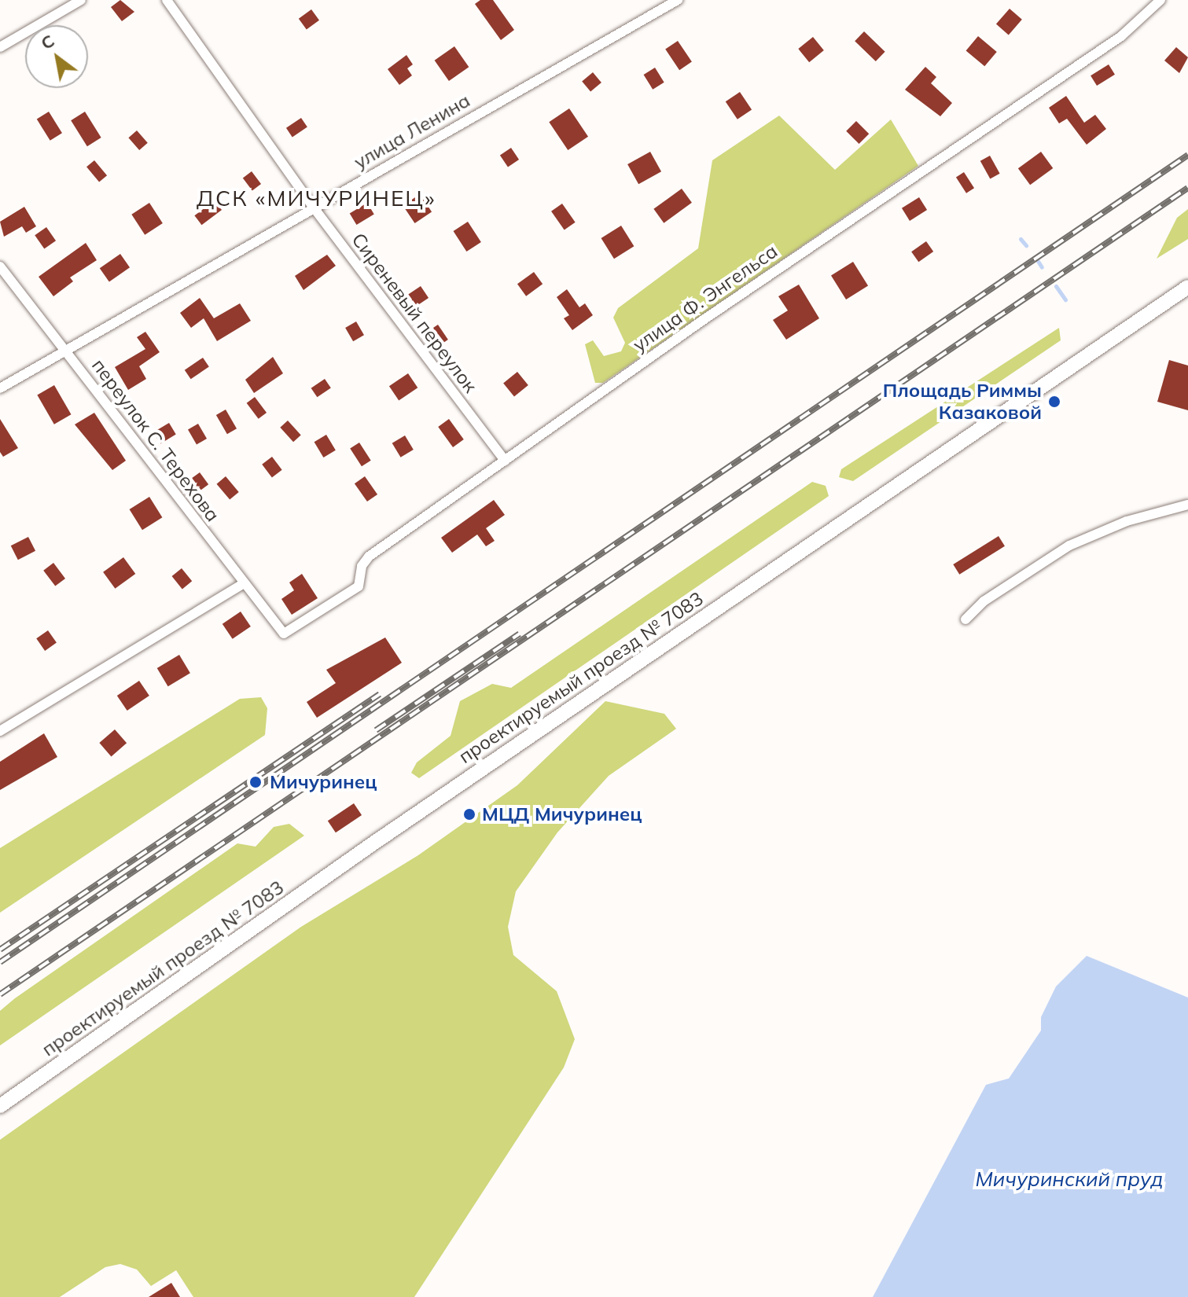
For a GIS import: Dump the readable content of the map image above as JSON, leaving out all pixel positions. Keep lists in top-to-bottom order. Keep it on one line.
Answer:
{"streets":{"main road":["проектируемый проезд № 7083"],"street":["улица Ленина","улица Ф. Энгельса","Сиреневый переулок","переулок С. Терехова"]},"crossings":[["улица Ленина","Сиреневый переулок"],["улица Ленина","переулок С. Терехова"],["улица Ф. Энгельса","Сиреневый переулок"],["улица Ф. Энгельса","переулок С. Терехова"]],"districts":["ДСК «МИЧУРИНЕЦ»"],"water":["Мичуринский пруд"],"places":["Площадь Риммы Казаковой","Мичуринец","МЦД Мичуринец"],"north":"top left"}
